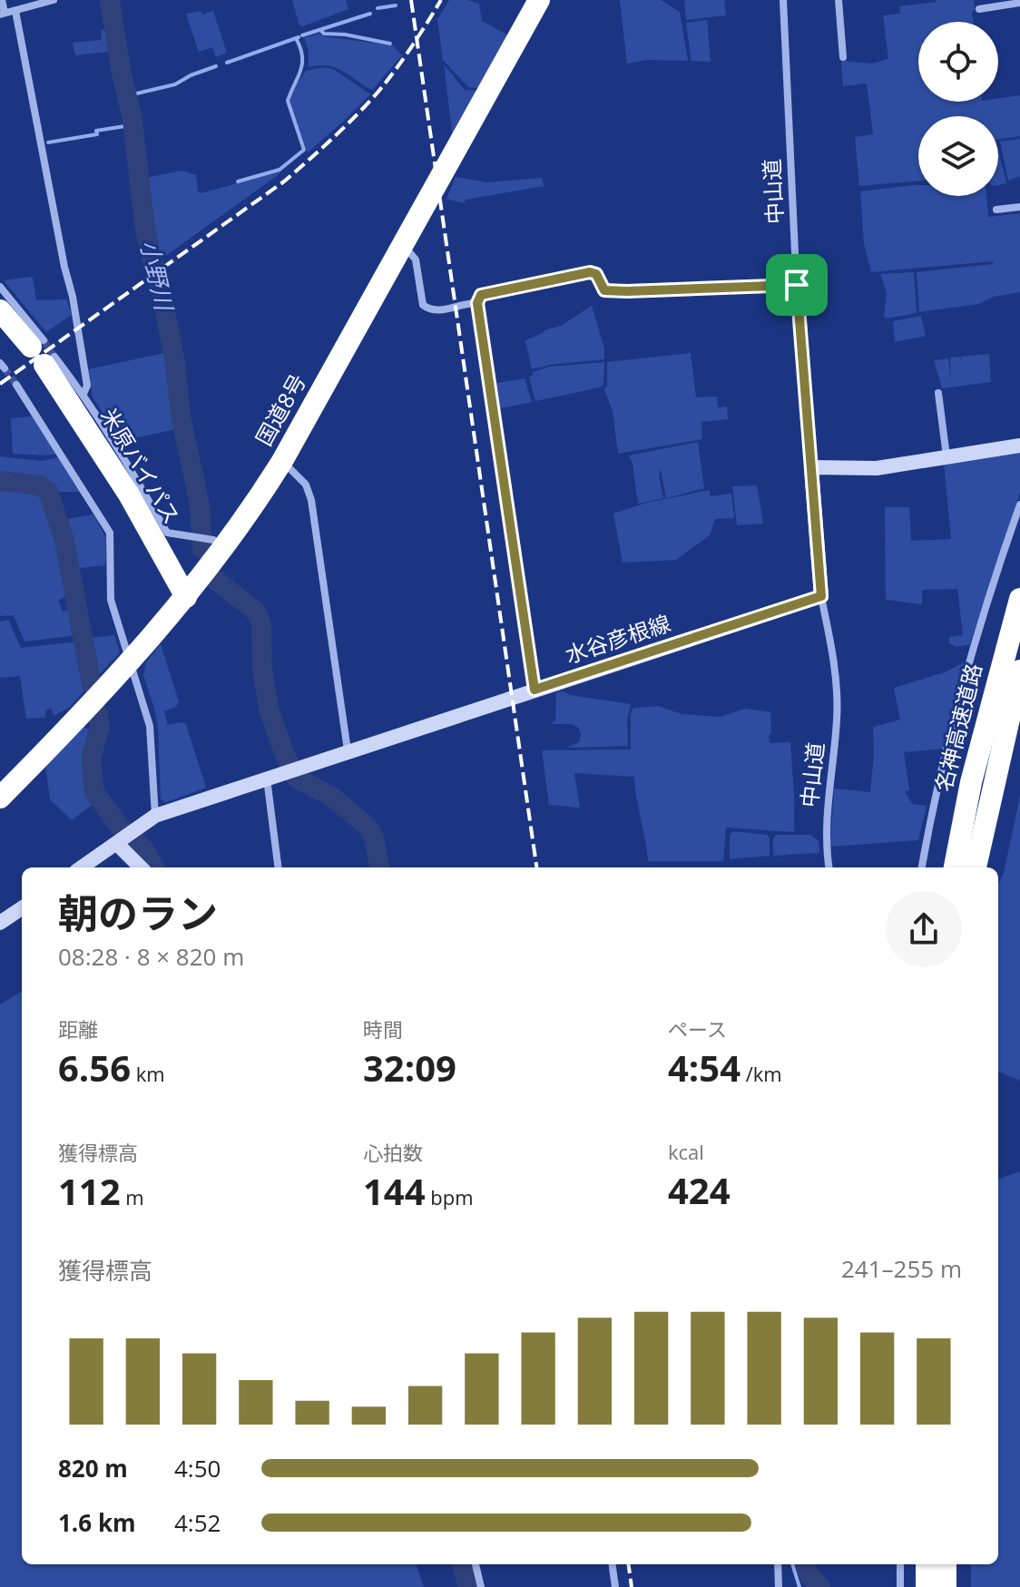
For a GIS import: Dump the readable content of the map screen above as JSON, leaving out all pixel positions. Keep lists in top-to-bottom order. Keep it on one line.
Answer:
{"streets":{"highway":["国道8号","米原バイパス","名神高速道路"],"main road":["水谷彦根線"],"street":["中山道"]},"crossings":[["中山道","水谷彦根線"],["国道8号","米原バイパス"]],"water":["小野川"],"page":{"heading":["朝のラン","08:28 · 8 × 820 m"],"stats":[["距離","6.56 km"],["時間","32:09"],["ペース","4:54 /km"],["獲得標高","112 m"],["心拍数","144 bpm"],["kcal","424"]],"chart":["獲得標高","241–255 m"],"list":[{"name":"820 m","note":"4:50"},{"name":"1.6 km","note":"4:52"}]}}
